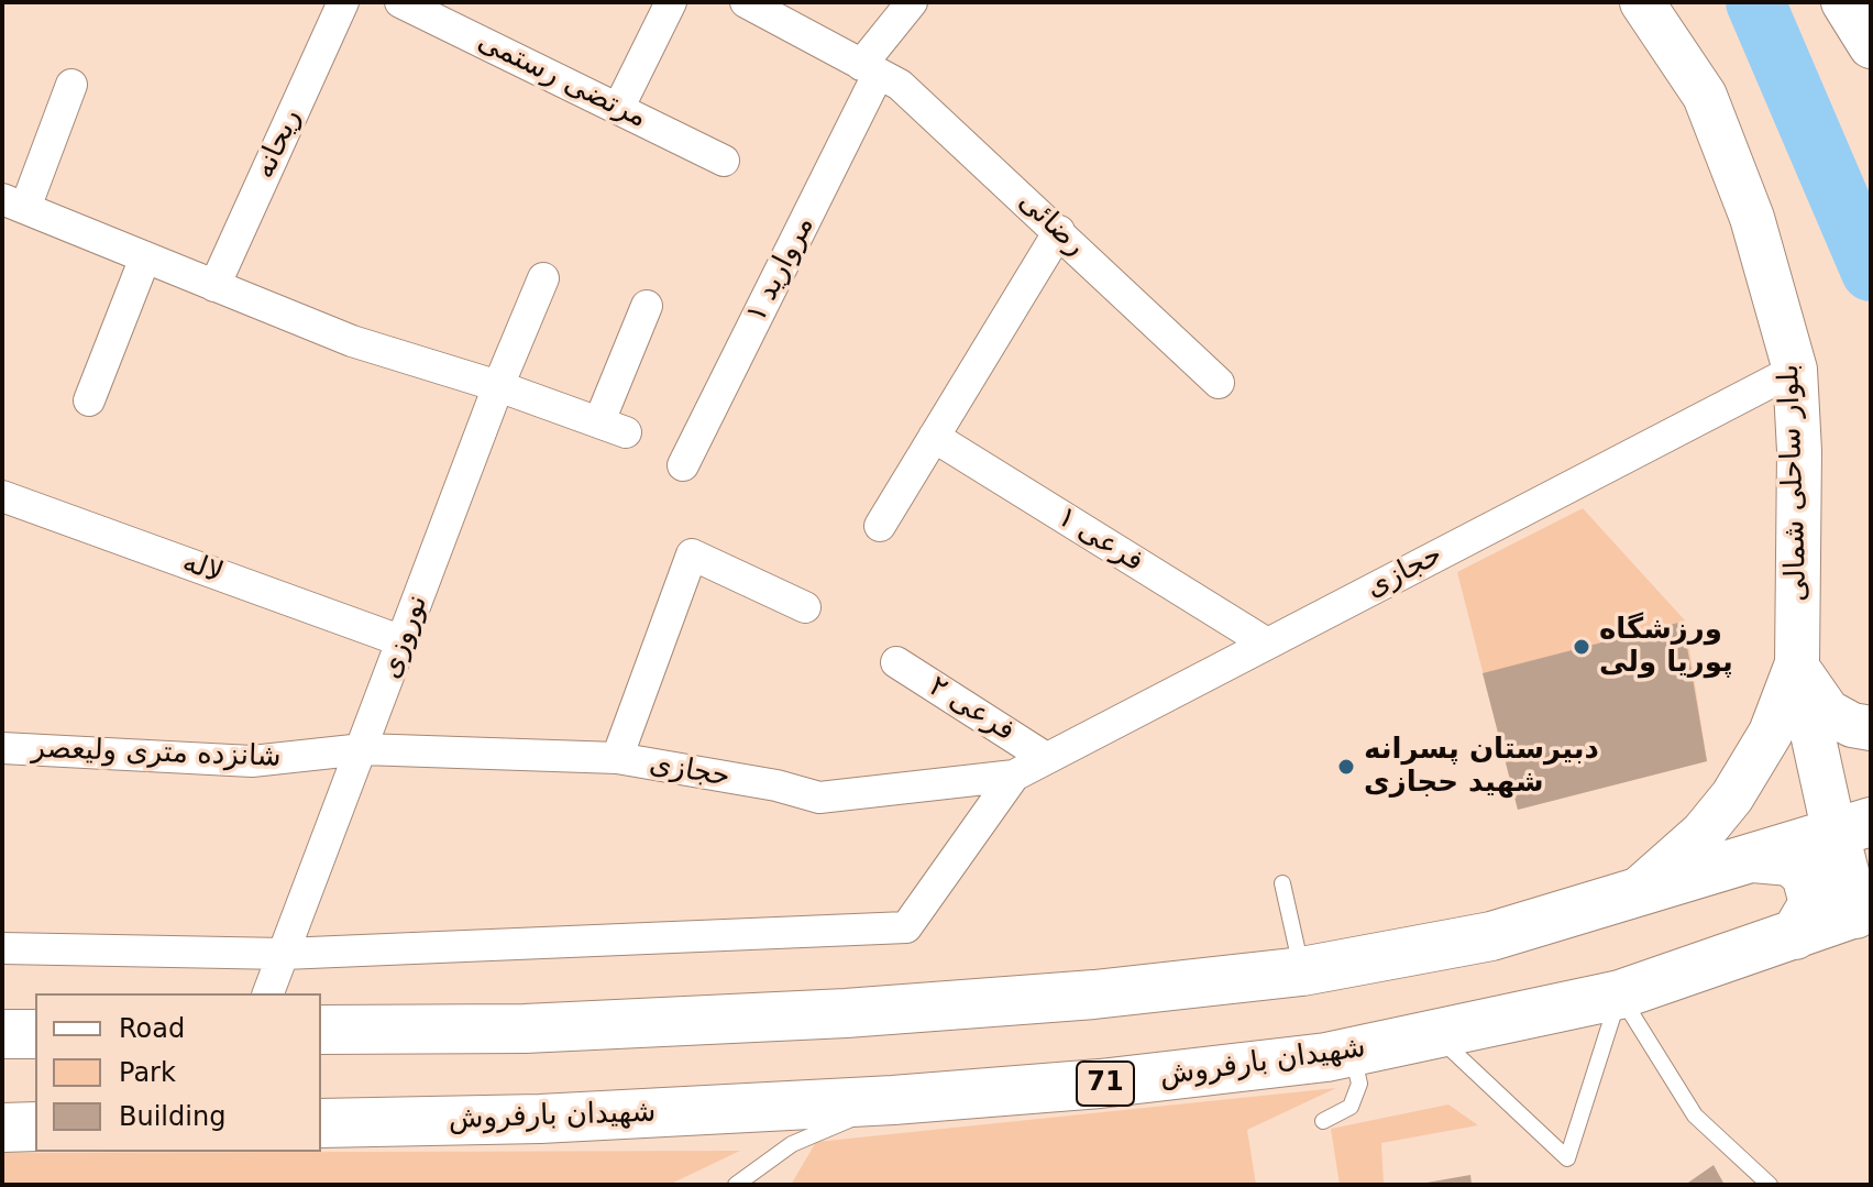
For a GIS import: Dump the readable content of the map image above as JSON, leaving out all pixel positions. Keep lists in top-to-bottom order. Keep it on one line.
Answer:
{"streets":{"highway":["شهیدان بارفروش","71"],"main road":["بلوار ساحلی شمالی"],"street":["مرتضی رستمی","ریحانه","رضائی","مروارید ۱","فرعی ۱","لاله","حجازی","نوروزی","فرعی ۲","شانزده متری ولیعصر"]},"crossings":[["رضائی","مروارید ۱"],["بلوار ساحلی شمالی","حجازی"],["فرعی ۱","حجازی"],["لاله","نوروزی"],["حجازی","نوروزی"],["حجازی","فرعی ۲"],["حجازی","شانزده متری ولیعصر"],["نوروزی","شانزده متری ولیعصر"]],"places":["ورزشگاه پوریا ولی","دبیرستان پسرانه شهید حجازی"],"legend":["Road","Park","Building"]}
